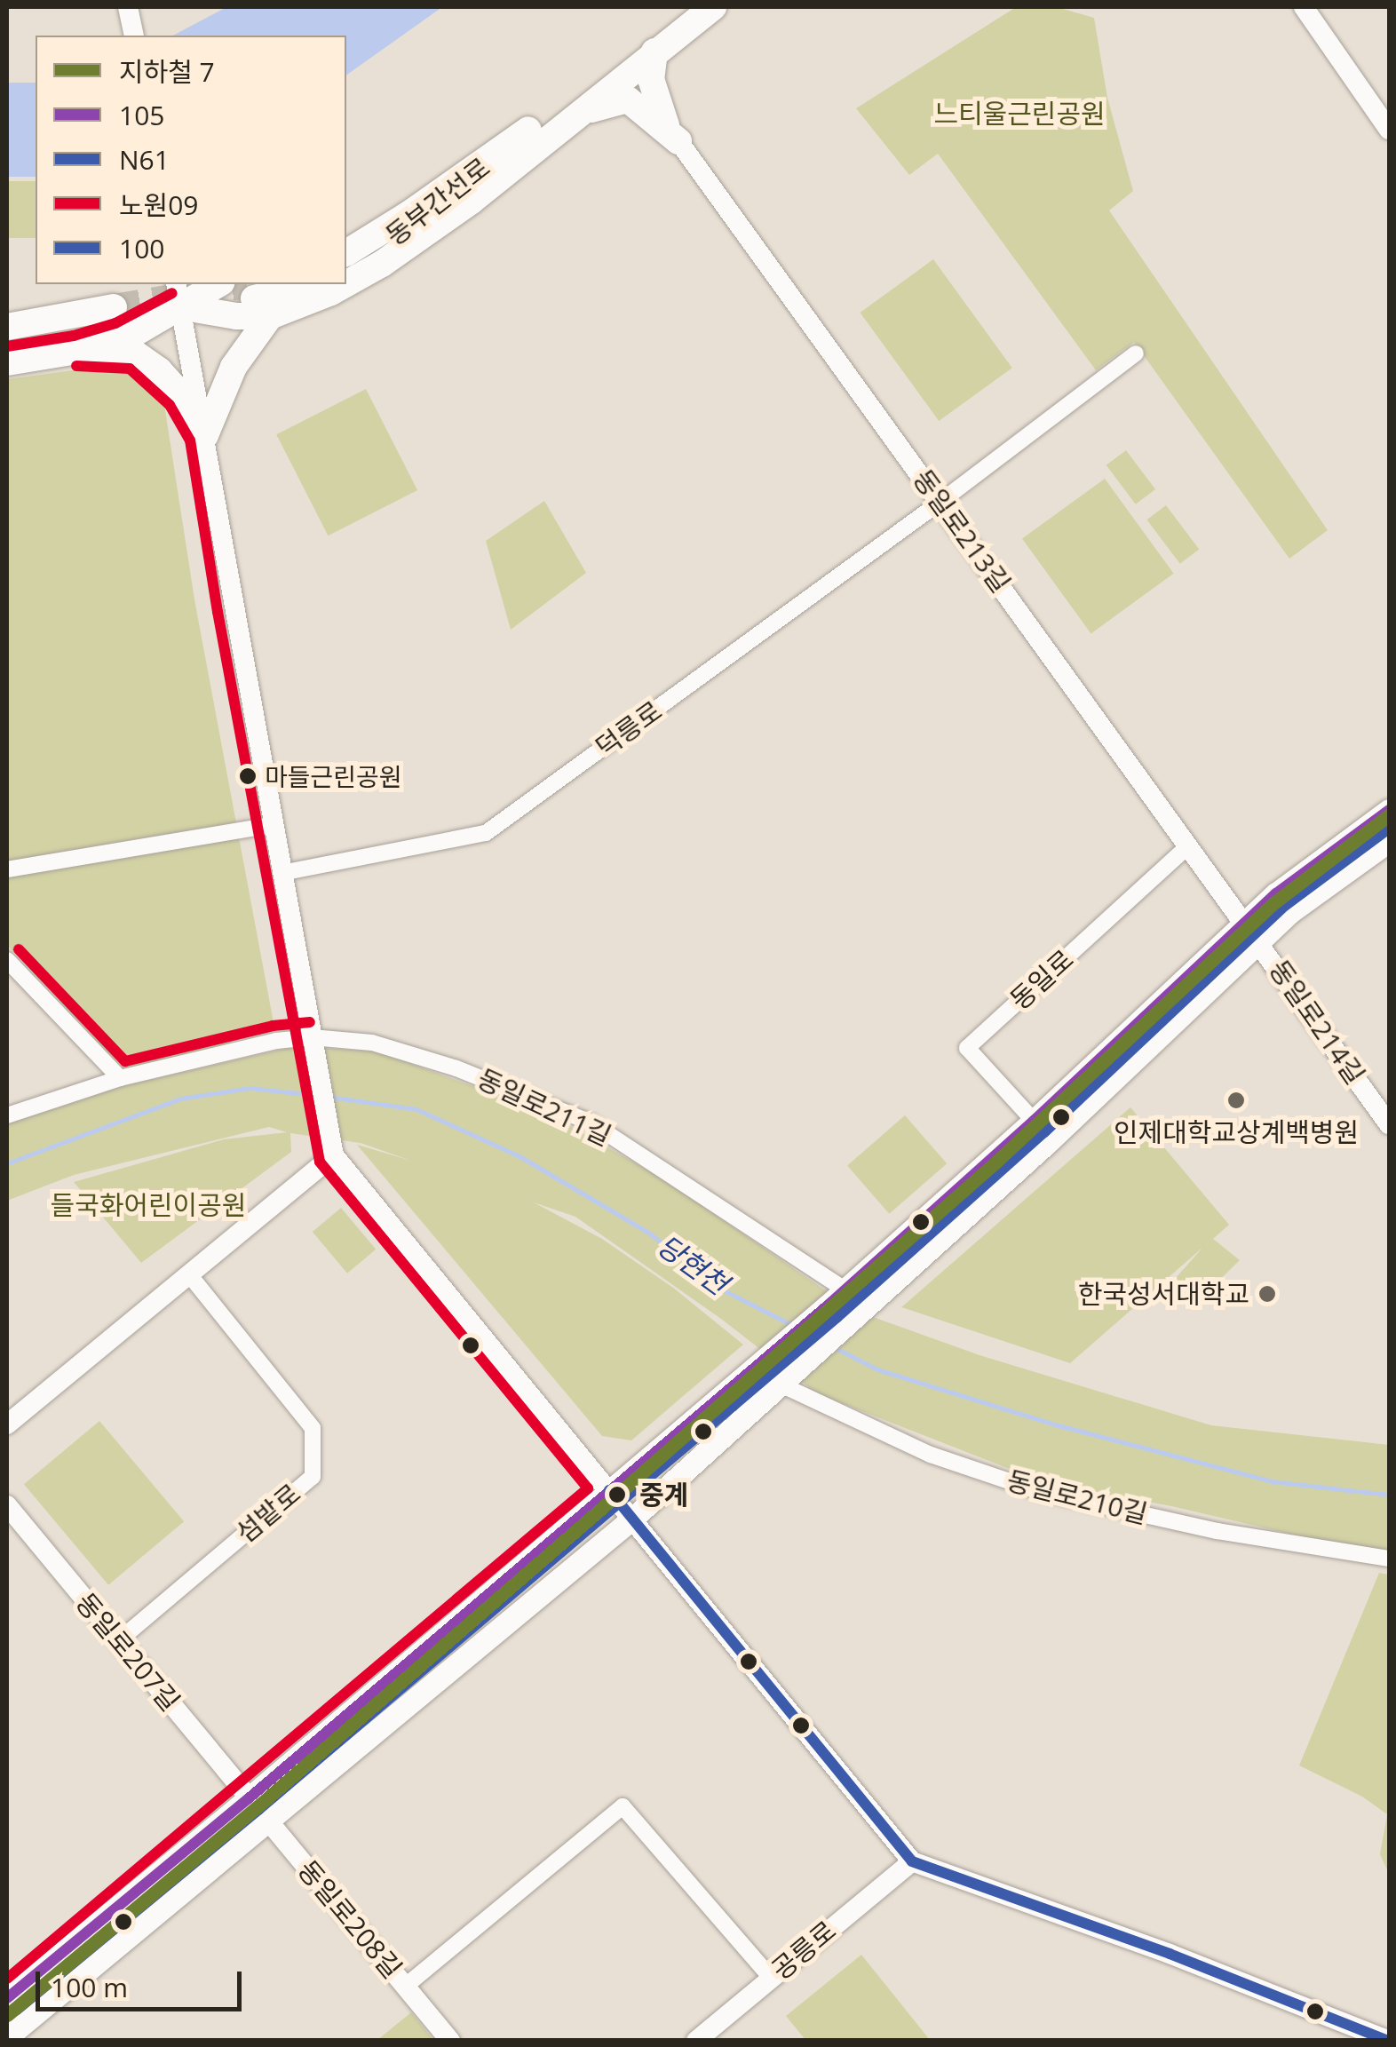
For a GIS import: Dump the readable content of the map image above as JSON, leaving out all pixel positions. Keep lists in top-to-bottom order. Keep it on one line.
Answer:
{"streets":{"highway":["동부간선로"],"main road":["동일로213길","동일로214길","동일로207길","동일로208길","공릉로"],"street":["덕릉로","동일로","동일로211길","동일로210길","섬밭로"]},"crossings":[["동일로213길","덕릉로"],["동일로213길","동일로"],["동일로213길","동일로214길"],["섬밭로","동일로207길"],["동일로207길","동일로208길"]],"water":["당현천"],"parks":["느티울근린공원","들국화어린이공원"],"places":["마들근린공원","인제대학교상계백병원","한국성서대학교","중계"],"lines":["transit line 노원09","transit line 105","metro line 7","transit line N61","transit line 100"],"legend":["지하철 7","105","N61","노원09","100"],"scale_bar":"100 m"}
